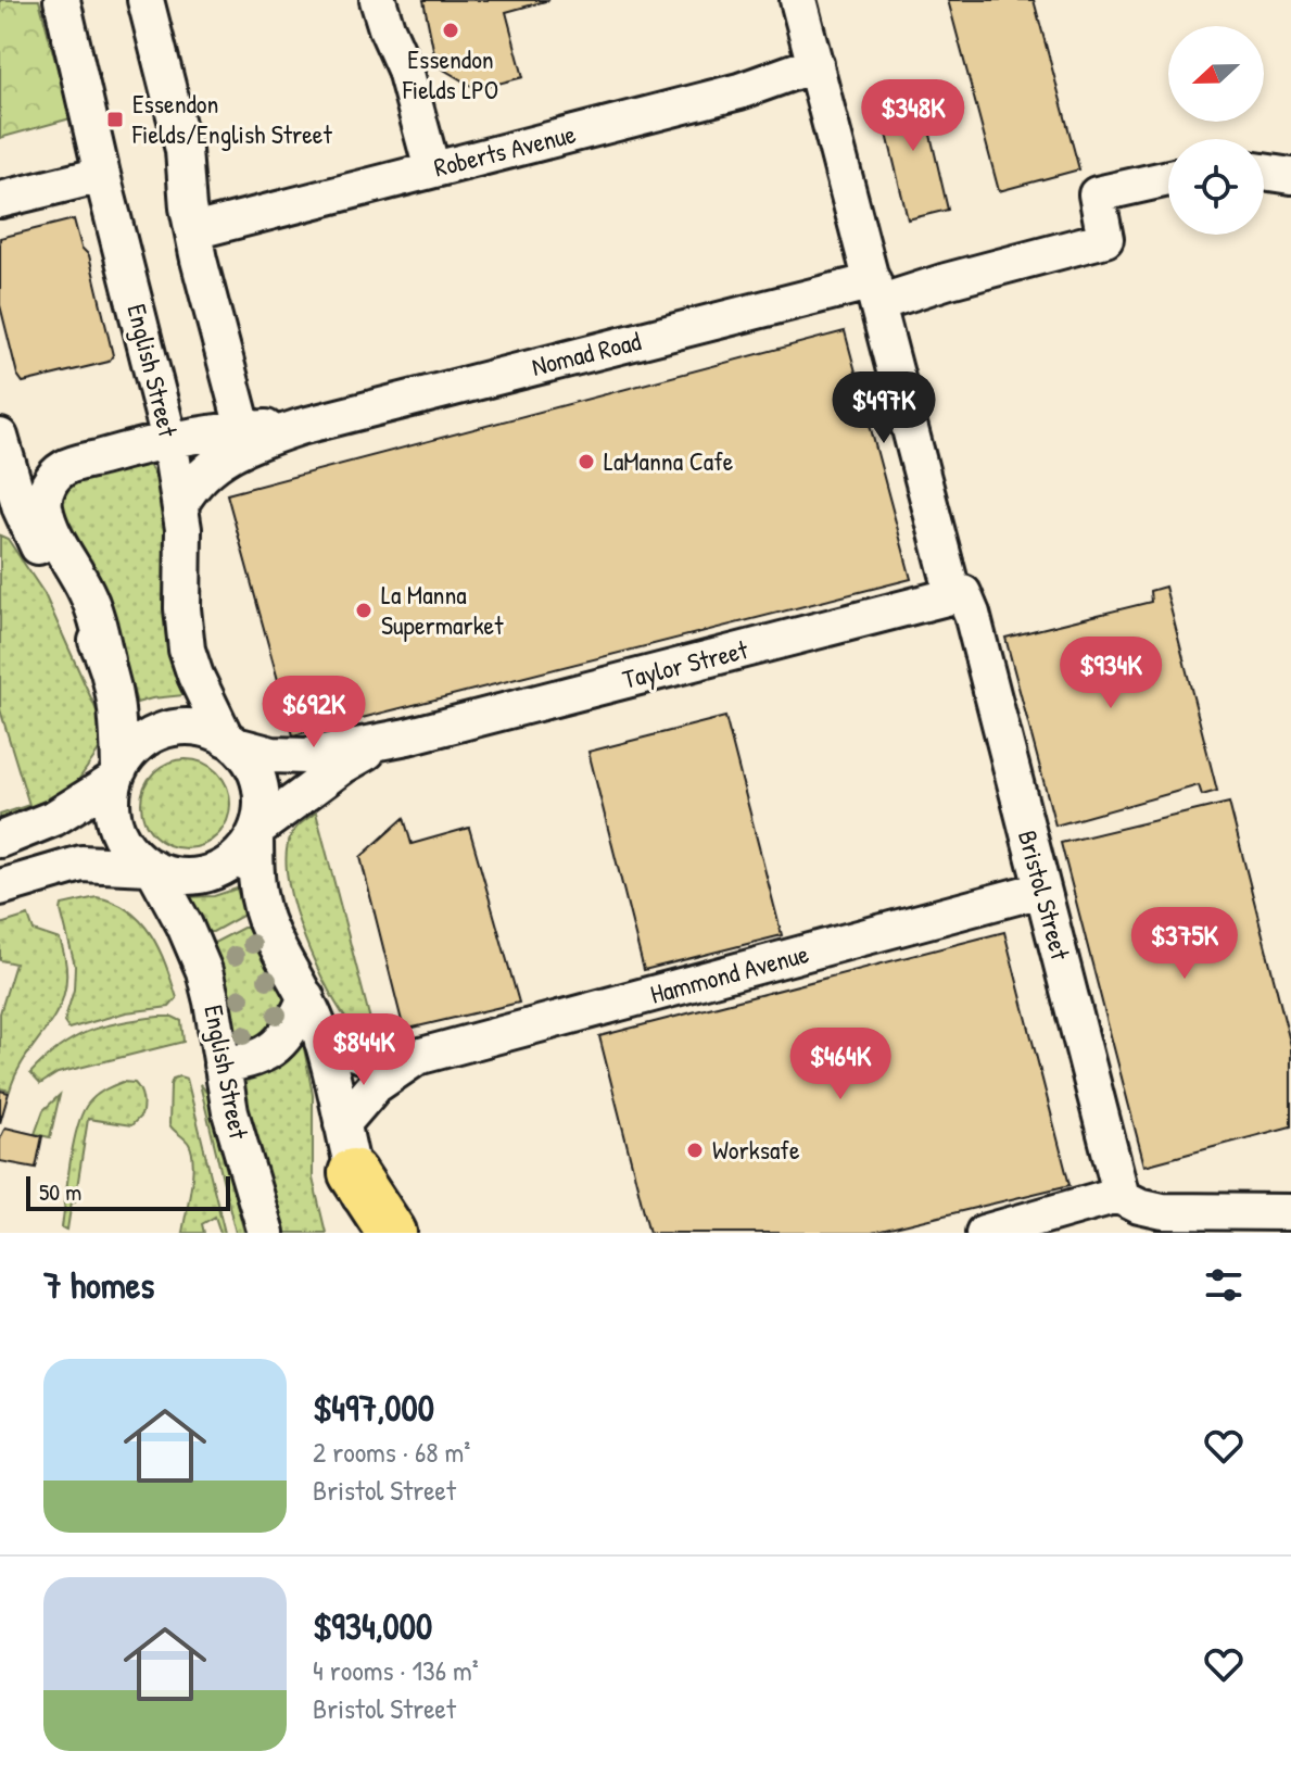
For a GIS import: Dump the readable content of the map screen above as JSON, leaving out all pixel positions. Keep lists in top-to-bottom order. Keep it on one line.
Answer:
{"streets":{"street":["Roberts Avenue","Nomad Road","English Street","Taylor Street","Bristol Street","Hammond Avenue"]},"crossings":[["Roberts Avenue","Bristol Street"],["Nomad Road","English Street"],["Nomad Road","Bristol Street"],["English Street","Taylor Street"],["Taylor Street","Bristol Street"],["Bristol Street","Hammond Avenue"]],"places":{"other":["Essendon Fields LPO","LaManna Cafe","La Manna Supermarket","Worksafe"],"transit":["Essendon Fields/English Street"]},"scale_bar":"50 m","north":"left","page":{"price":["$348K","$497K","$934K","$692K","$375K","$844K","$464K"],"scale":"50 m","heading":"7 homes","list":[{"name":"$497,000","note":"2 rooms · 68 m² · Bristol Street"},{"name":"$934,000","note":"4 rooms · 136 m² · Bristol Street"}]}}
